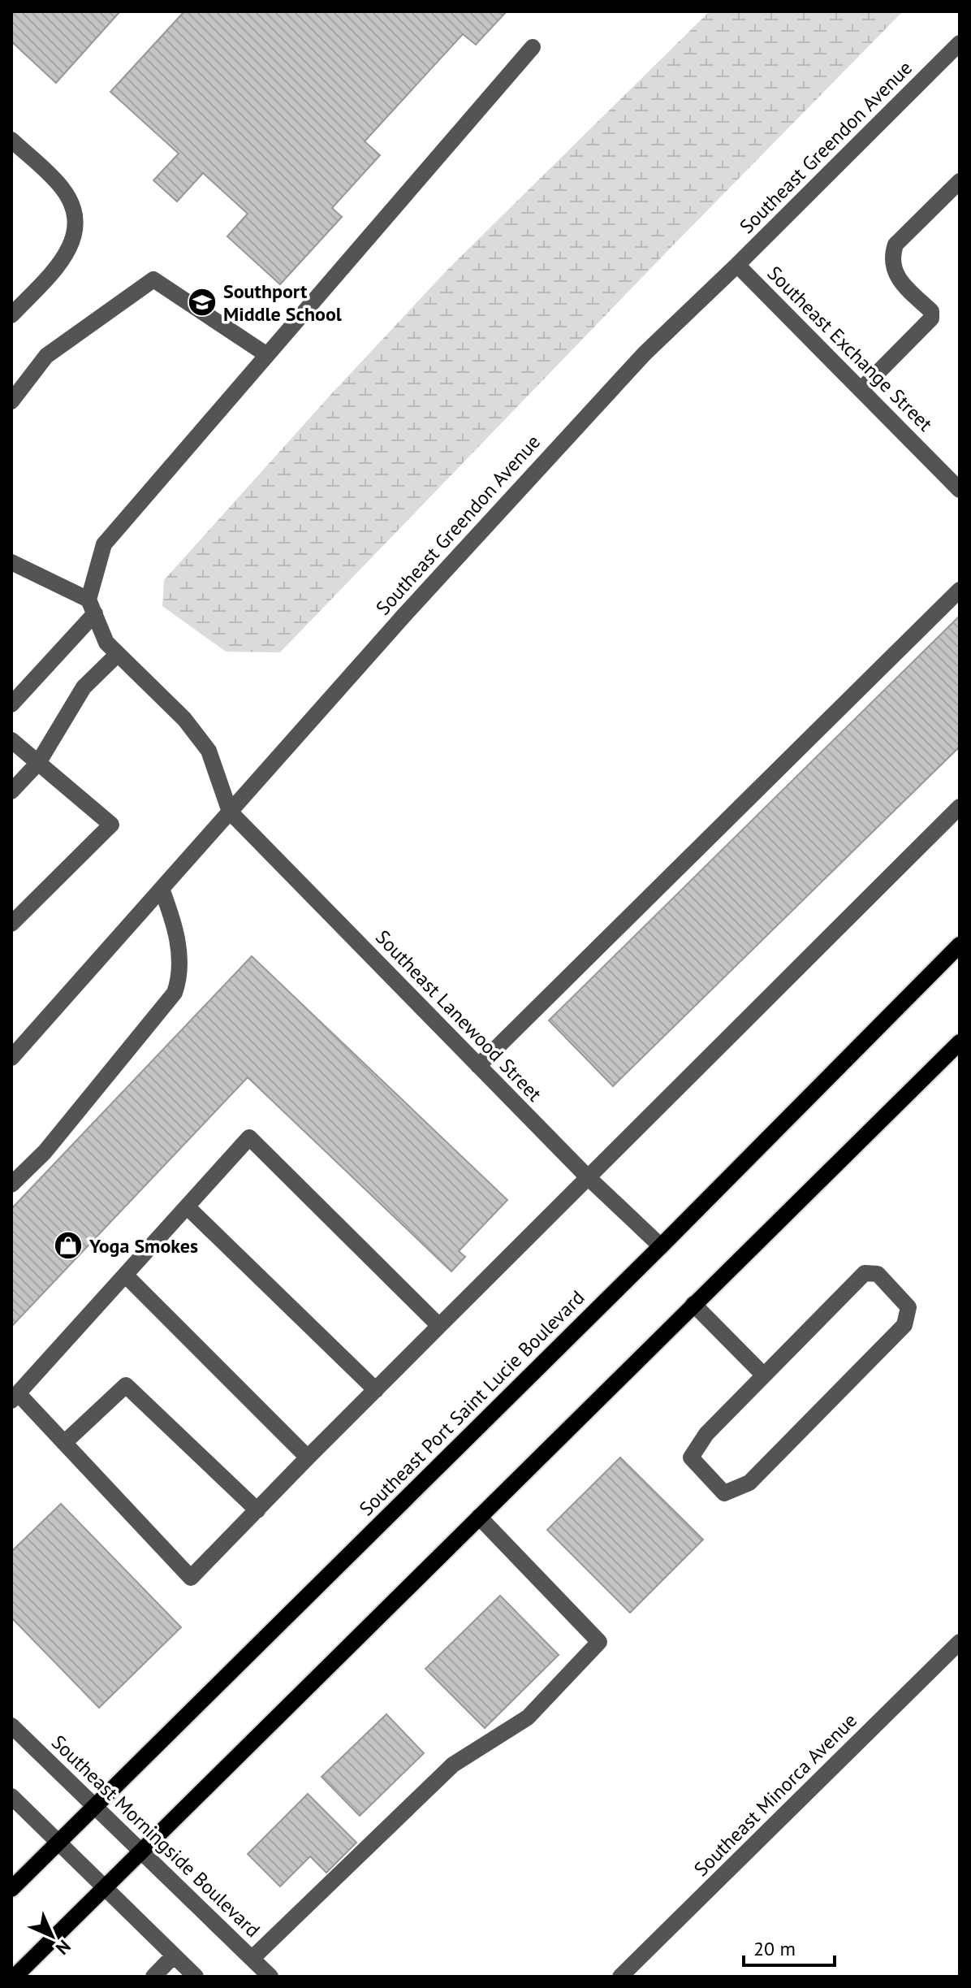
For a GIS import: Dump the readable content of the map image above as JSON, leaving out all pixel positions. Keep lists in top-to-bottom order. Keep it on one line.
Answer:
{"streets":{"main road":["Southeast Port Saint Lucie Boulevard"],"street":["Southeast Greendon Avenue","Southeast Exchange Street","Southeast Lanewood Street","Southeast Minorca Avenue","Southeast Morningside Boulevard"]},"crossings":[["Southeast Greendon Avenue","Southeast Exchange Street"],["Southeast Greendon Avenue","Southeast Lanewood Street"],["Southeast Lanewood Street","Southeast Port Saint Lucie Boulevard"],["Southeast Port Saint Lucie Boulevard","Southeast Morningside Boulevard"]],"places":{"school or university":["Southport Middle School"],"shop":["Yoga Smokes"]},"scale_bar":"20 m","north":"bottom right"}
